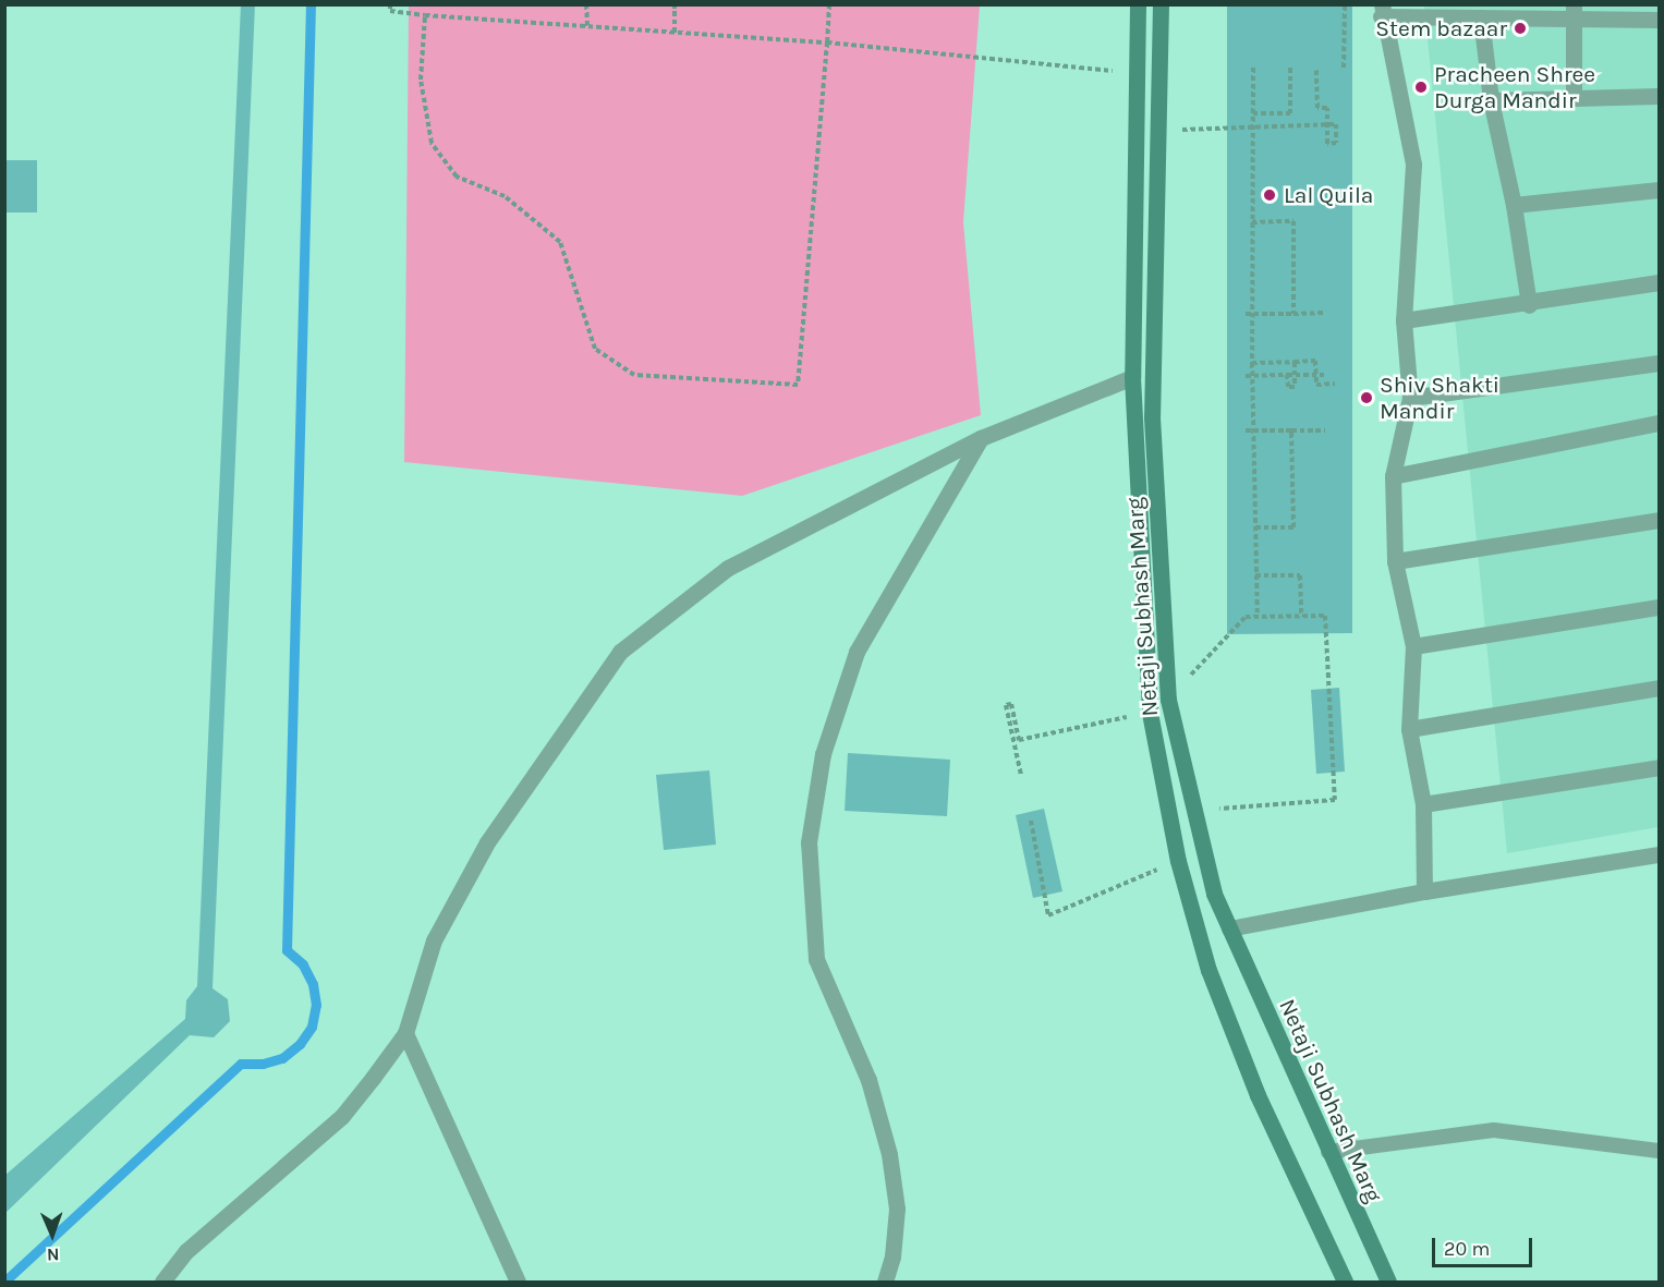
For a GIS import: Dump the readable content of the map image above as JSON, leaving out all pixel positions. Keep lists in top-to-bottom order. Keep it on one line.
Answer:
{"streets":{"main road":["Netaji Subhash Marg"]},"places":["Stem bazaar","Pracheen Shree Durga Mandir","Lal Quila","Shiv Shakti Mandir"],"scale_bar":"20 m","north":"bottom"}
